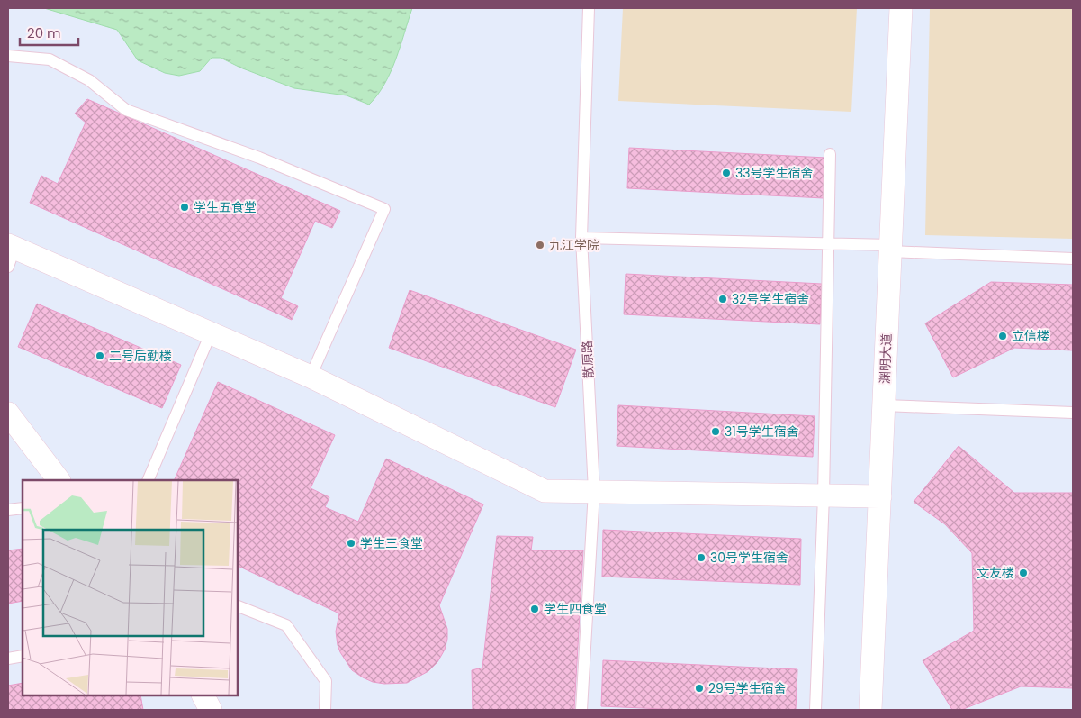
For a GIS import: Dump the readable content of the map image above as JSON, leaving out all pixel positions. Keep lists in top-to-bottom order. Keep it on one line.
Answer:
{"streets":{"street":["渊明大道"],"lane":["散原路"]},"places":["33号学生宿舍","学生五食堂","九江学院","32号学生宿舍","立信楼","二号后勤楼","31号学生宿舍","学生三食堂","30号学生宿舍","文友楼","学生四食堂","29号学生宿舍"],"scale_bar":"20 m"}
